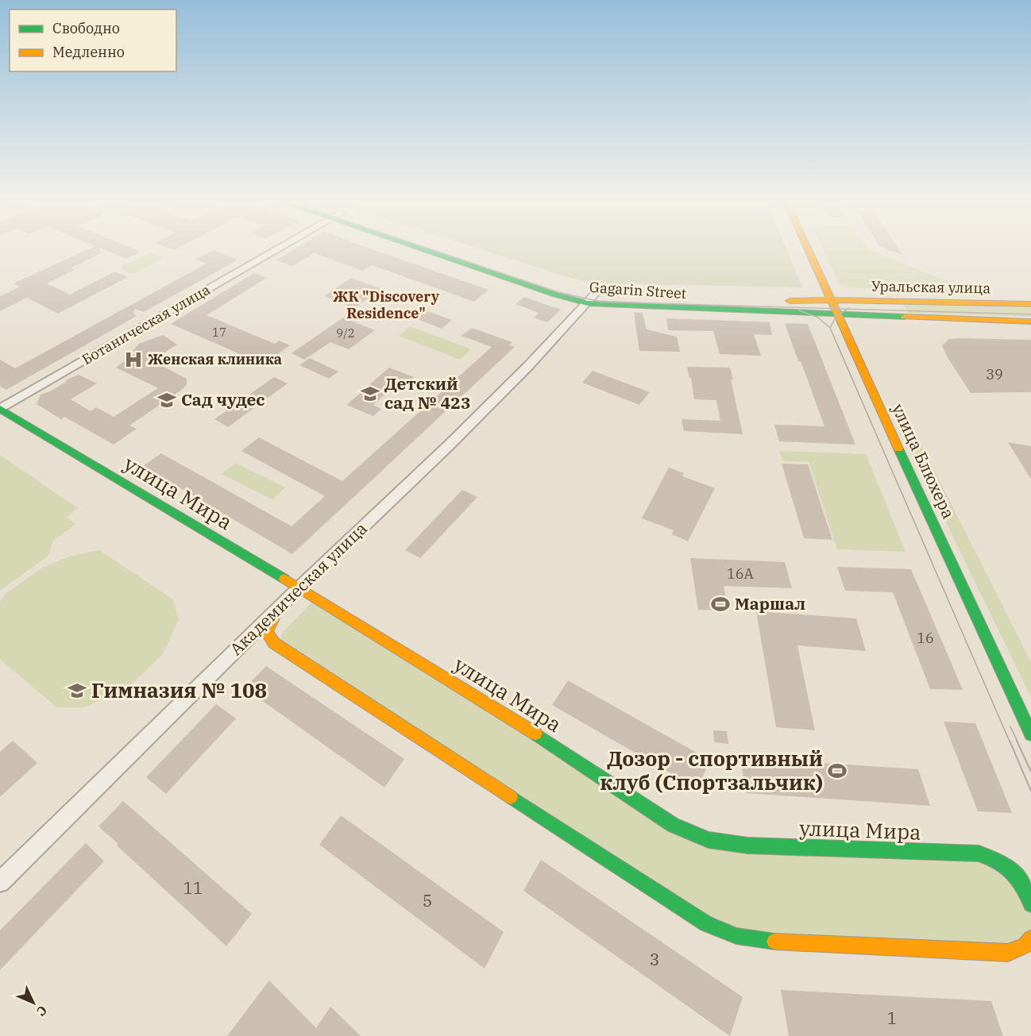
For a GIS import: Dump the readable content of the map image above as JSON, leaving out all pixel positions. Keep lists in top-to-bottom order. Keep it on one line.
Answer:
{"streets":{"main road":["Уральская улица","Gagarin Street","улица Блюхера","улица Мира"],"street":["Ботаническая улица","Академическая улица"]},"crossings":[["Уральская улица","Gagarin Street"],["Уральская улица","улица Блюхера"],["Gagarin Street","улица Блюхера"],["Gagarin Street","Академическая улица"],["Ботаническая улица","улица Мира"],["улица Мира","Академическая улица"]],"districts":["ЖК \"Discovery Residence\""],"places":{"hospital":["Женская клиника"],"school or university":["Детский сад № 423","Сад чудес","Гимназия № 108"],"sports":["Маршал","Дозор - спортивный клуб (Спортзальчик)"]},"house_numbers":["17","9/2","39","16А","16","11","5","3","1"],"legend":["Свободно","Медленно"],"north":"bottom right"}
